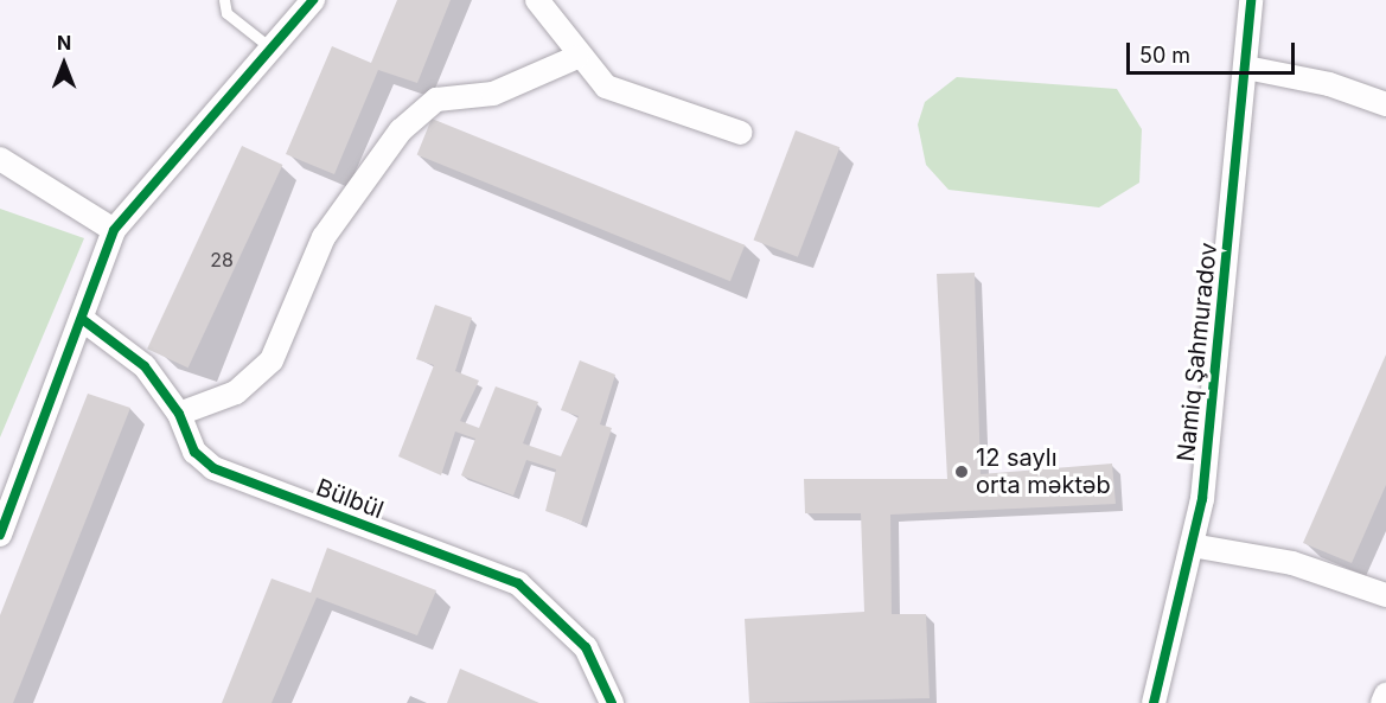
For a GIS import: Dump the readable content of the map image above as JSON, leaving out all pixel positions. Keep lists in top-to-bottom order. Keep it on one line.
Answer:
{"streets":{"street":["Namiq Şahmuradov","Bülbül"]},"places":["12 saylı orta məktəb"],"house_numbers":["28"],"scale_bar":"50 m","north":"top"}
